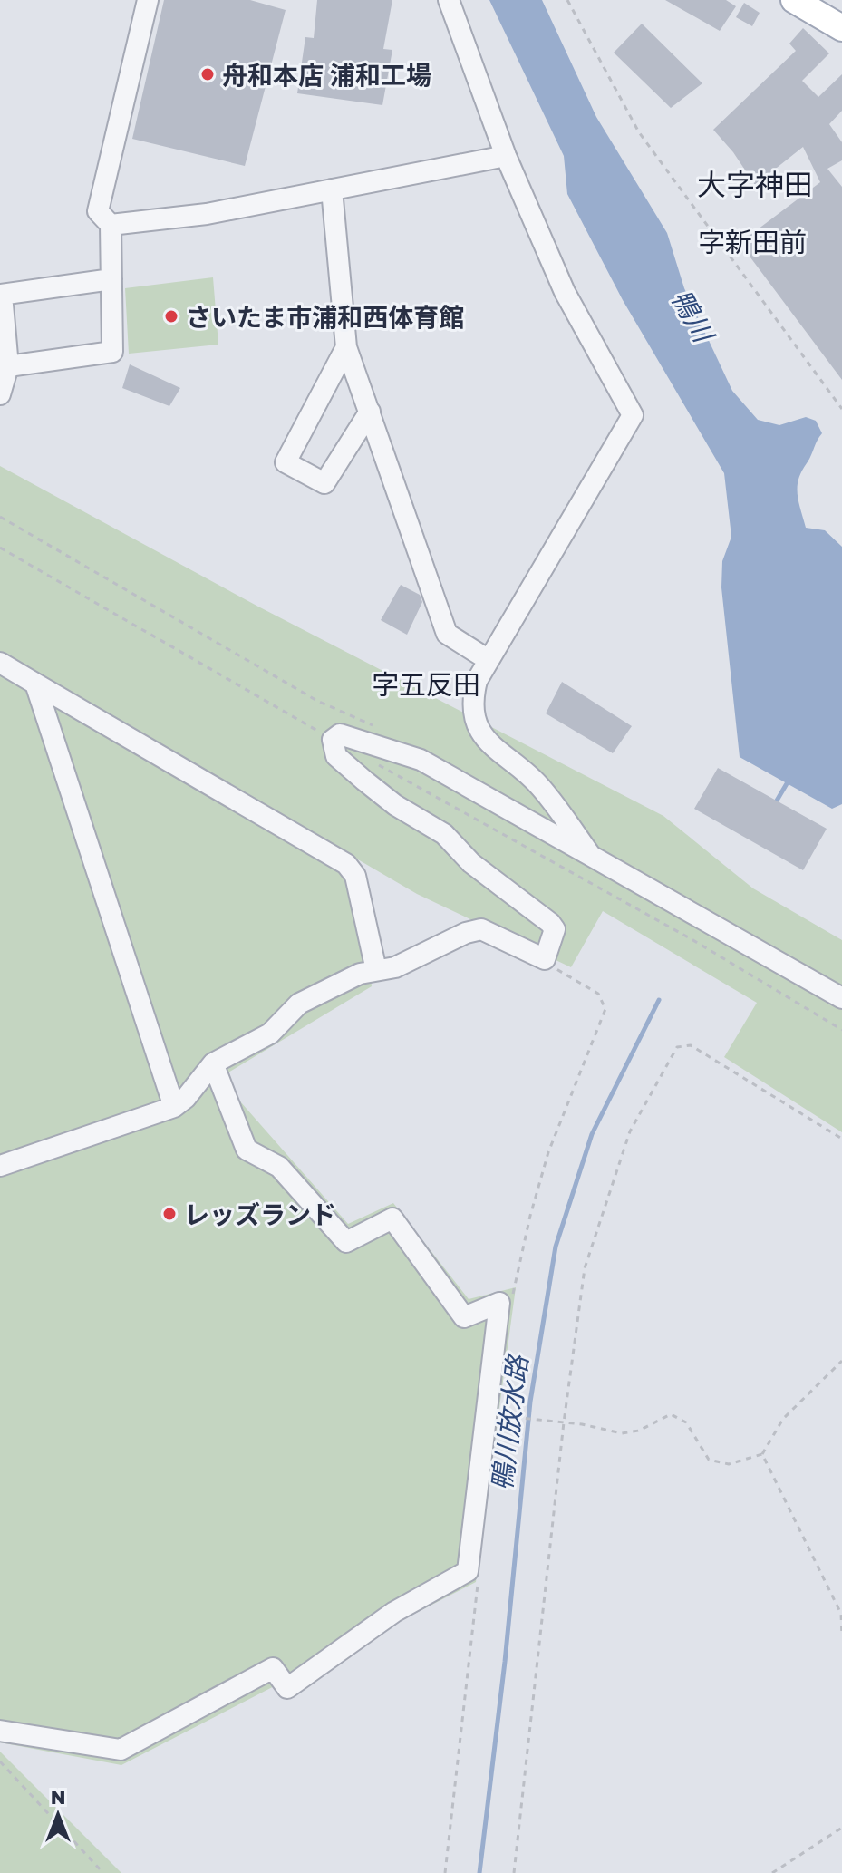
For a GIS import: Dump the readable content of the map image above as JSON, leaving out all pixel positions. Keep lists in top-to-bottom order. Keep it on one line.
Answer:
{"districts":["大字神田","字新田前","字五反田"],"water":["鴨川","鴨川放水路"],"places":["舟和本店 浦和工場","さいたま市浦和西体育館","レッズランド"],"north":"top"}
